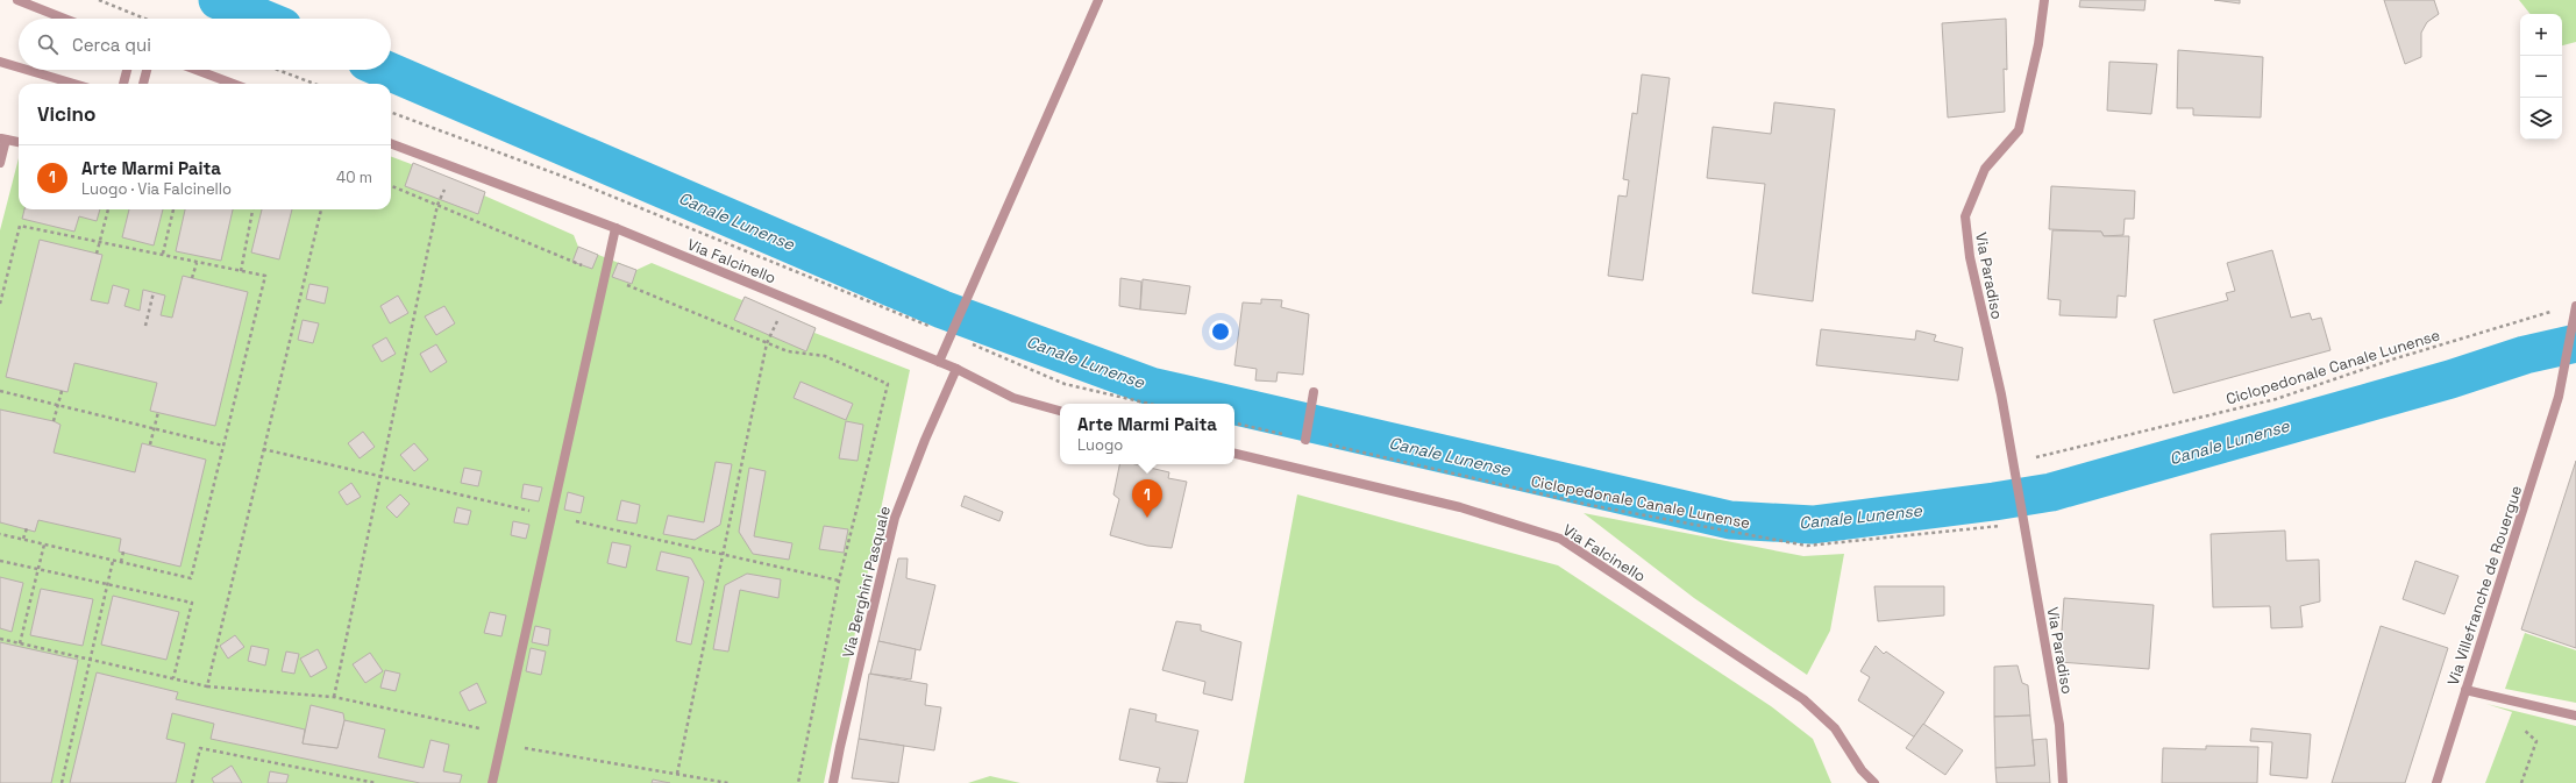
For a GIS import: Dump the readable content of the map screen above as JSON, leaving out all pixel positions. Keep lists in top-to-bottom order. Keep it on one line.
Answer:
{"streets":{"street":["Via Falcinello","Via Paradiso","Via Berghini Pasquale","Via Villefranche de Rouergue"],"path":["Ciclopedonale Canale Lunense"]},"crossings":[["Via Falcinello","Via Berghini Pasquale"],["Via Paradiso","Ciclopedonale Canale Lunense"]],"water":["Canale Lunense"],"page":{"map_buttons":["+","−"],"search":"Cerca qui","heading":"Vicino","list":[{"mark":"1","name":"Arte Marmi Paita","note":"Luogo · Via Falcinello","value":"40 m"}],"popup":["Arte Marmi Paita","Luogo"],"pins":"1"}}
